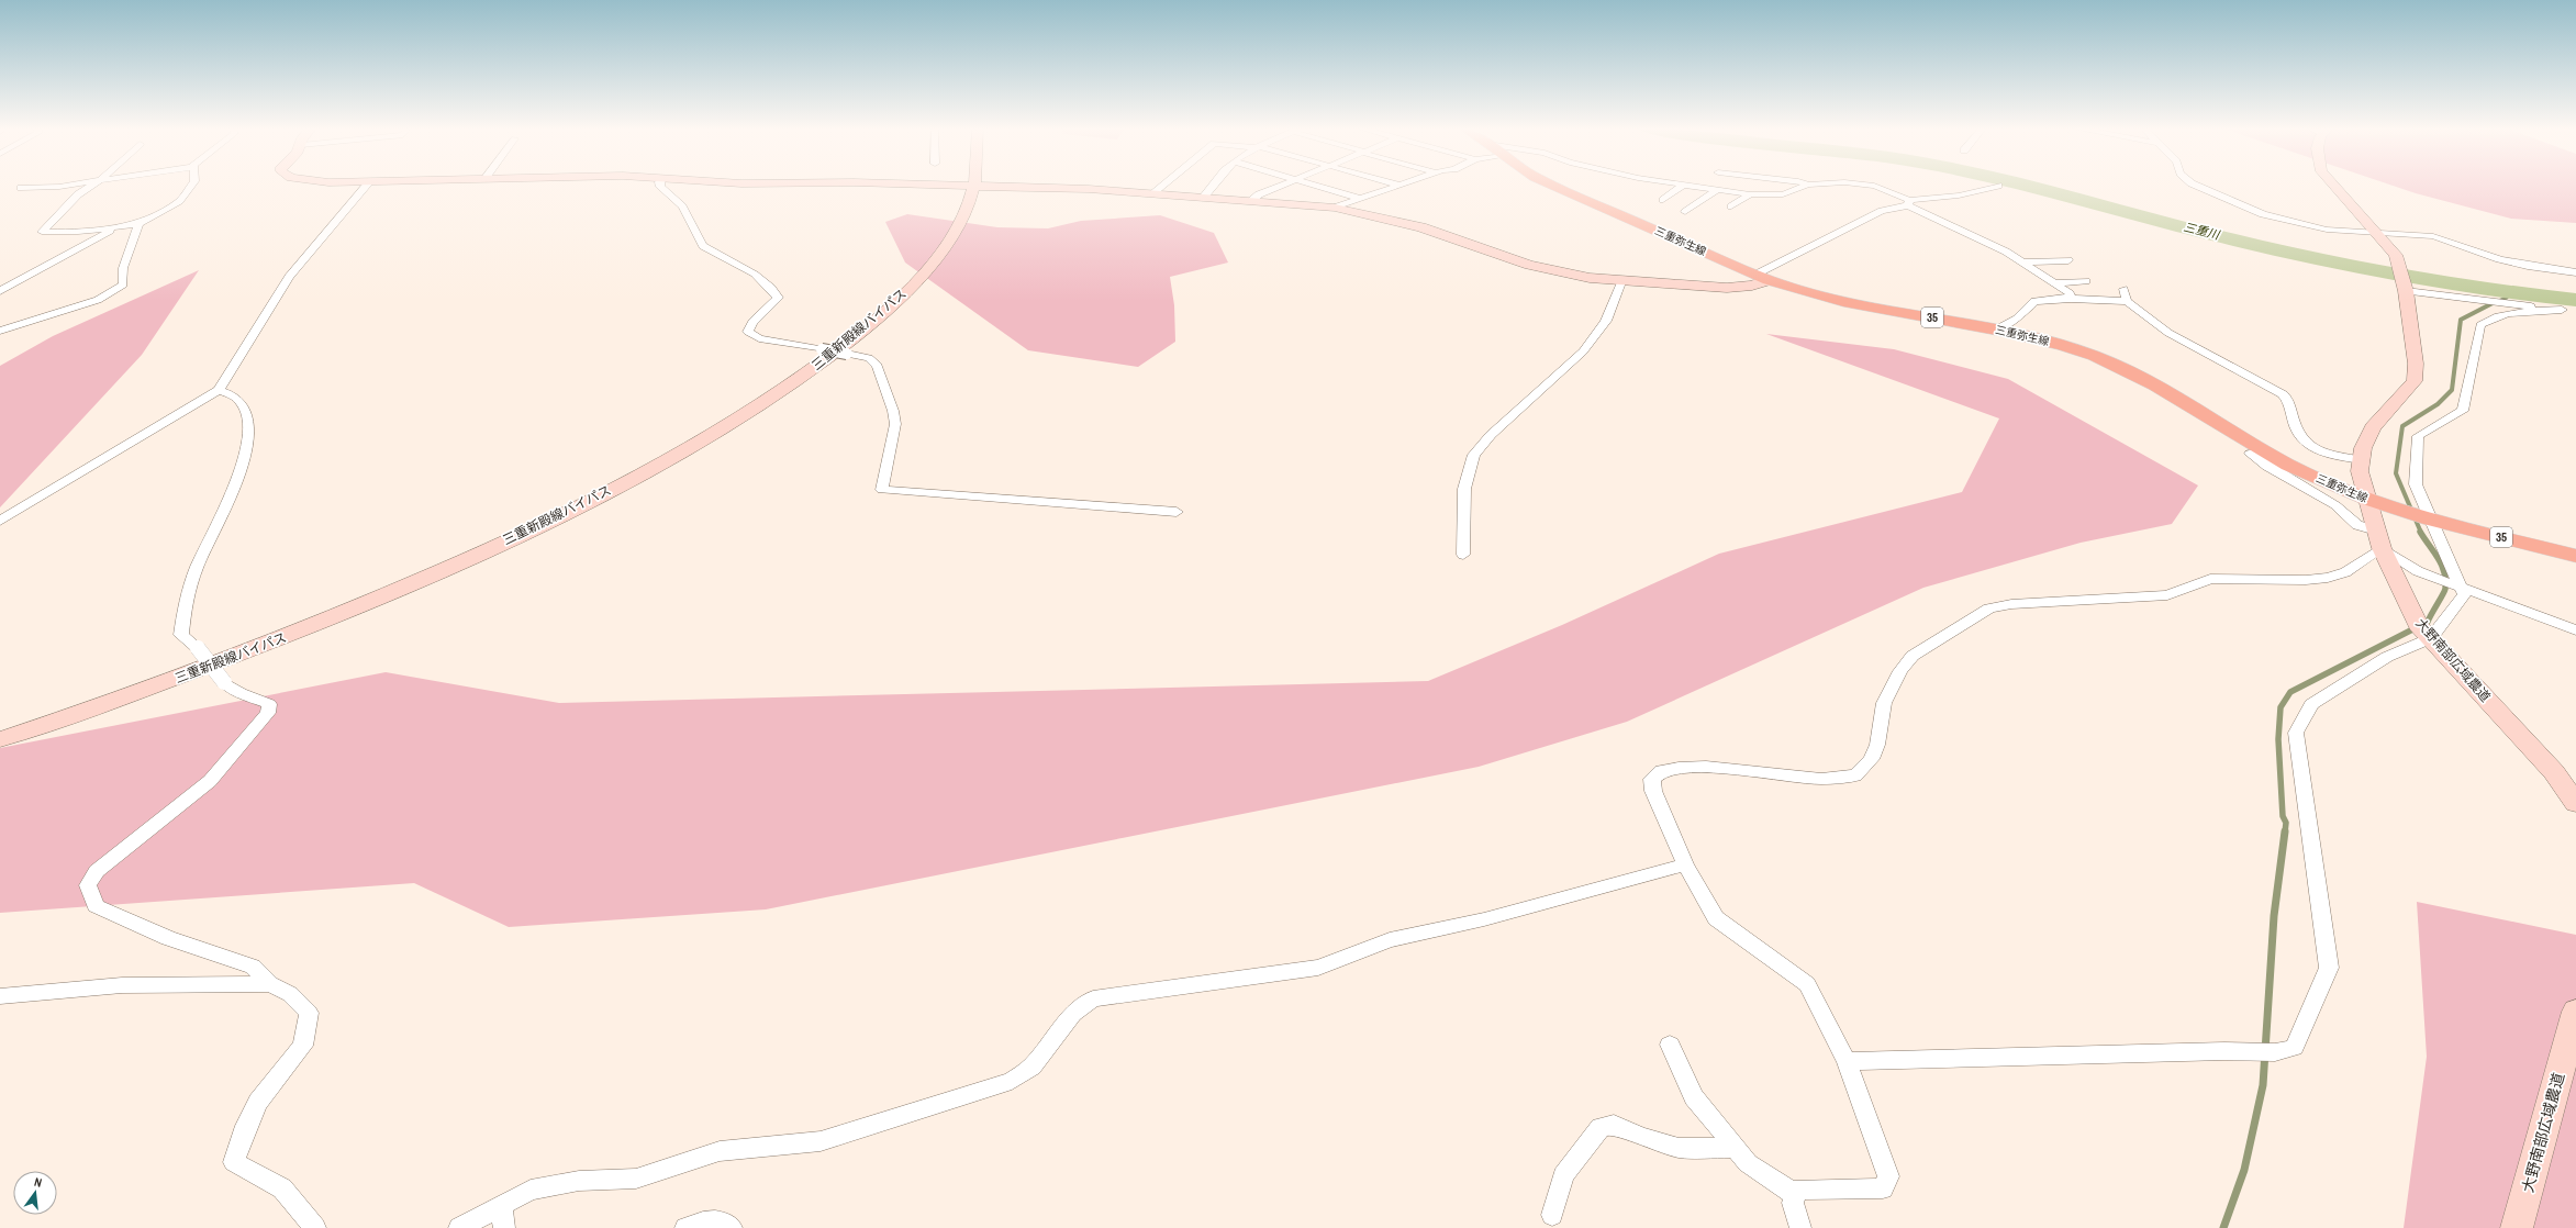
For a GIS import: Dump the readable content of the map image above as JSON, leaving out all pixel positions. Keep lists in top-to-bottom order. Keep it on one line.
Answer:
{"streets":{"main road":["三重弥生線","35"],"street":["三重新殿線バイパス","大野南部広域農道"]},"crossings":[["三重弥生線","大野南部広域農道"]],"water":["三重川"],"north":"top"}
